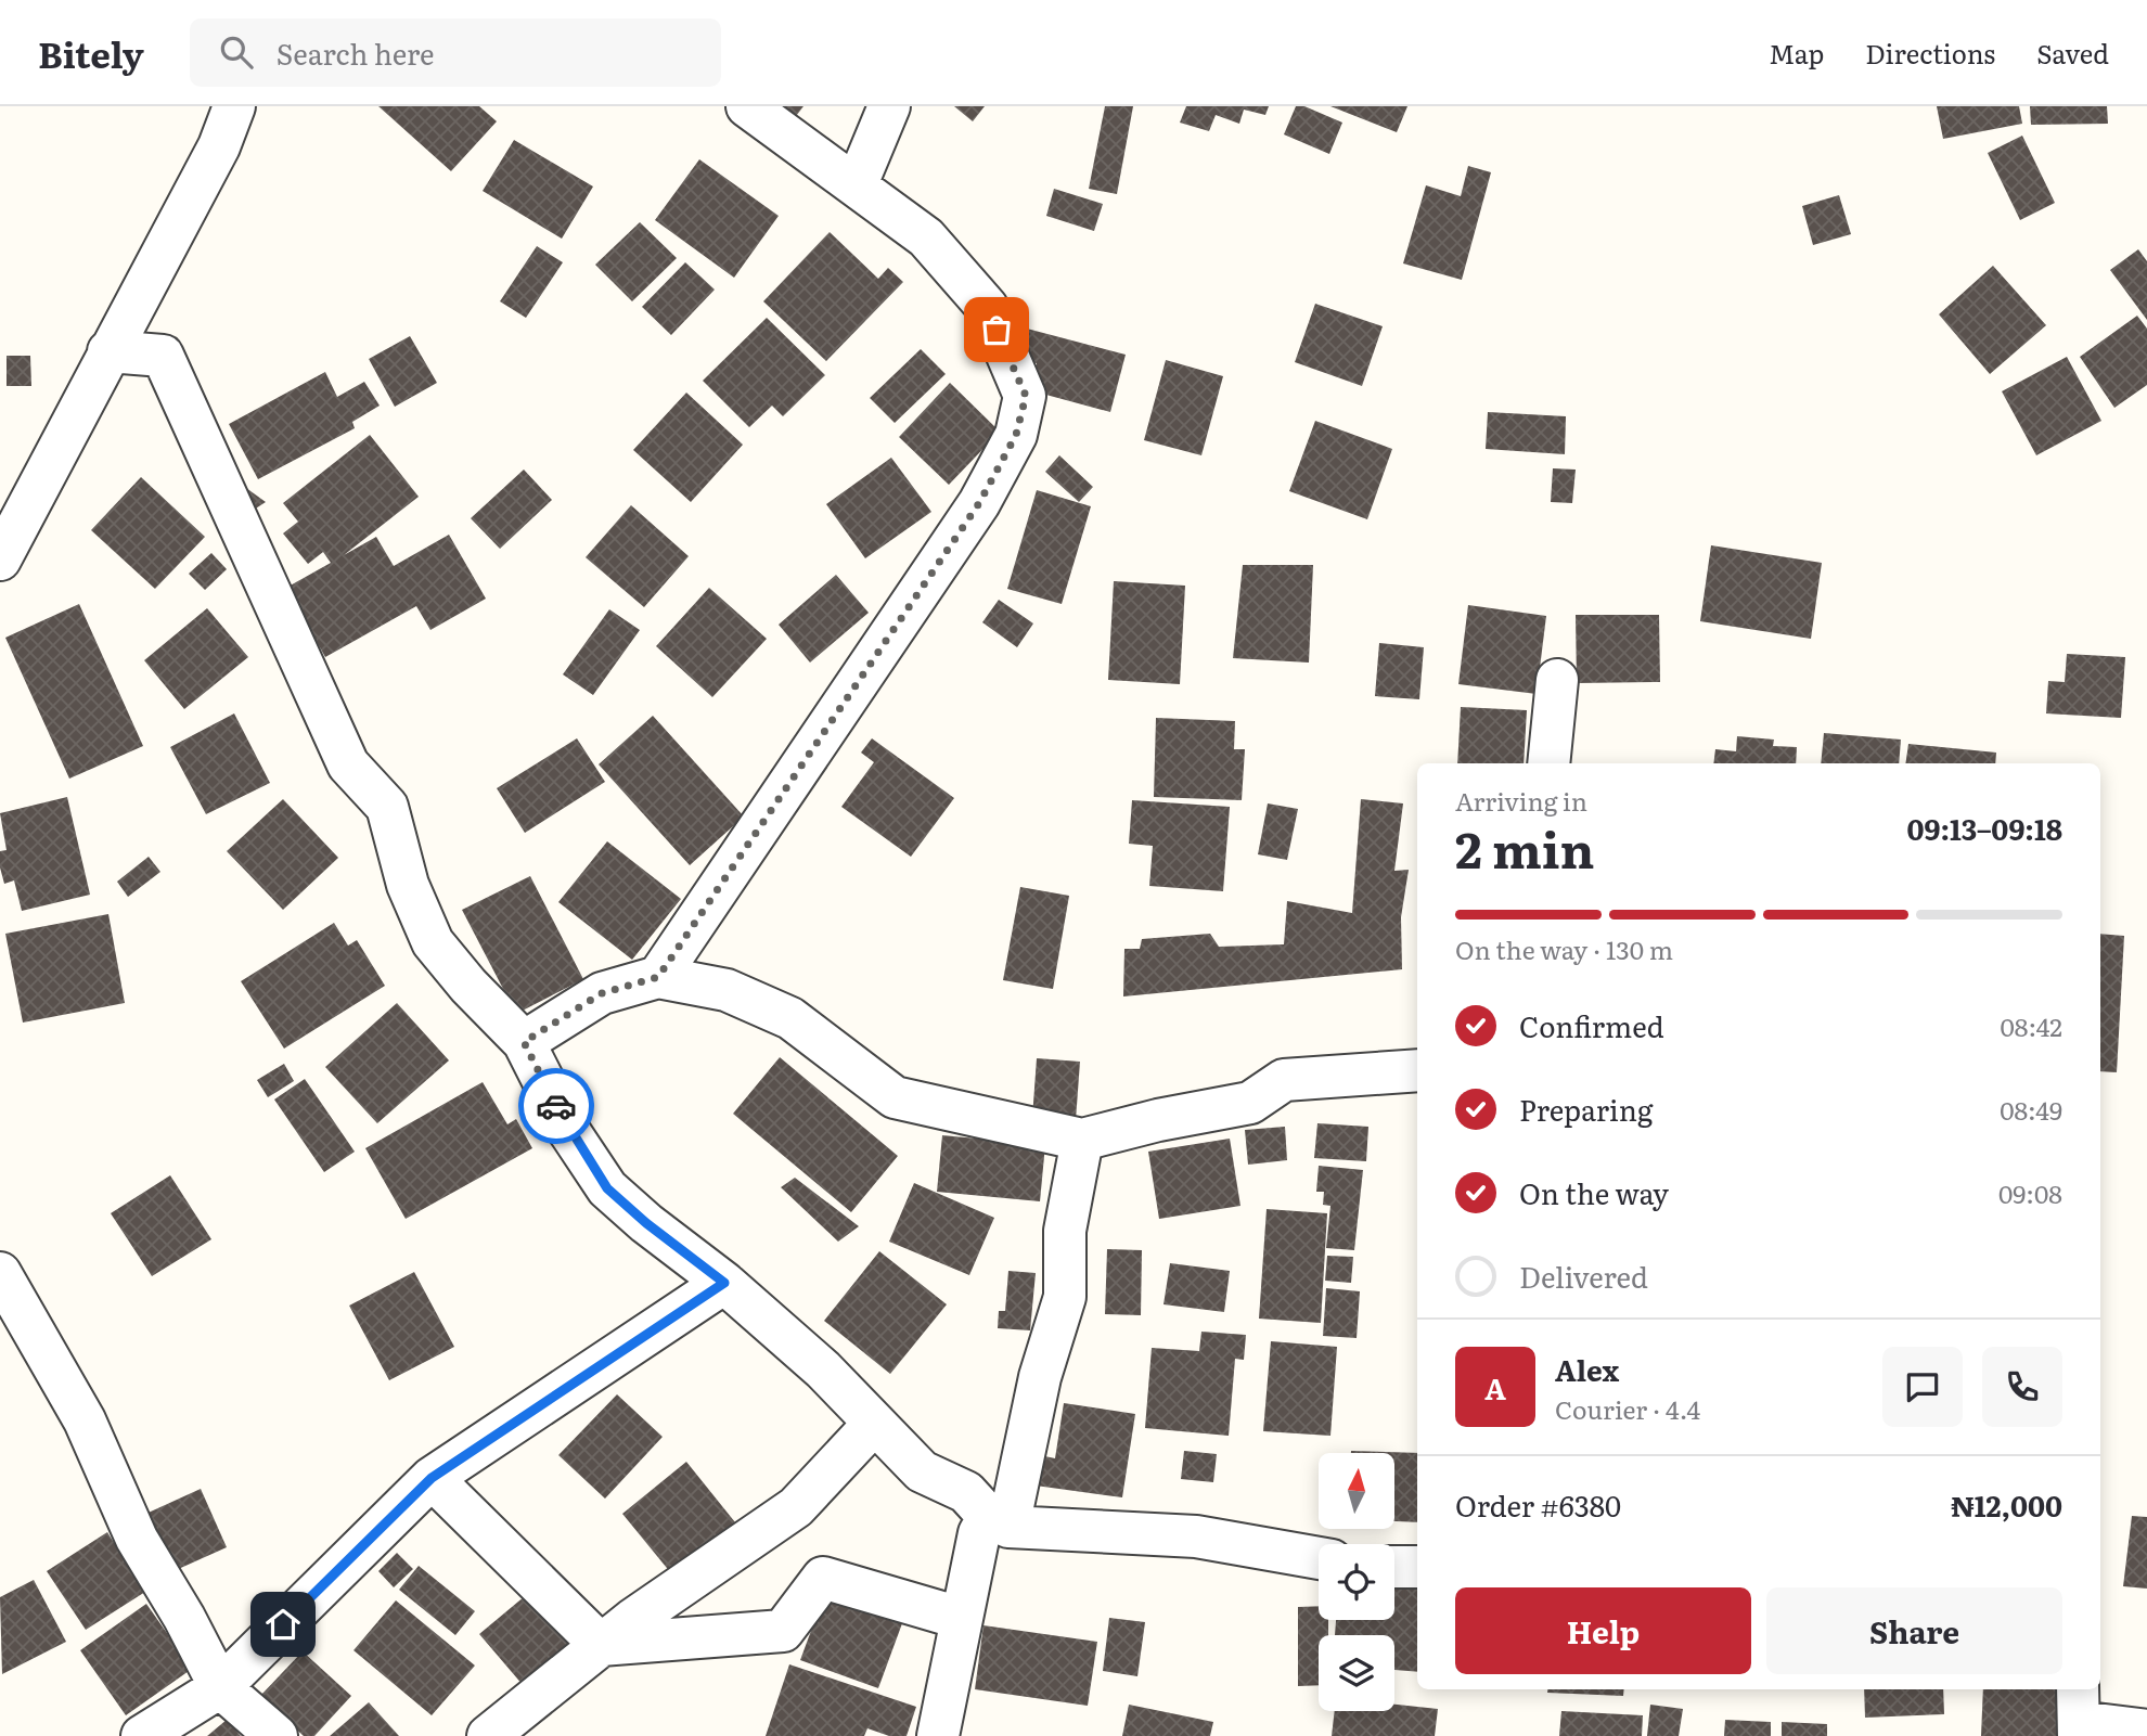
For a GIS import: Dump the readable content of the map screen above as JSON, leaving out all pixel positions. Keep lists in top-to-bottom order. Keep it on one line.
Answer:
{"north":"top","page":{"header":"Bitely","search":"Search here","nav":["Map","Directions","Saved"],"heading":["2 min","Arriving in","09:13–09:18"],"panel":["Alex","Courier · 4.4","Order #6380","₦12,000"],"bar":"On the way · 130 m","list":[["Confirmed","08:42"],["Preparing","08:49"],["On the way","09:08"],"Delivered"],"round":"A","buttons":["Help","Share"]}}
